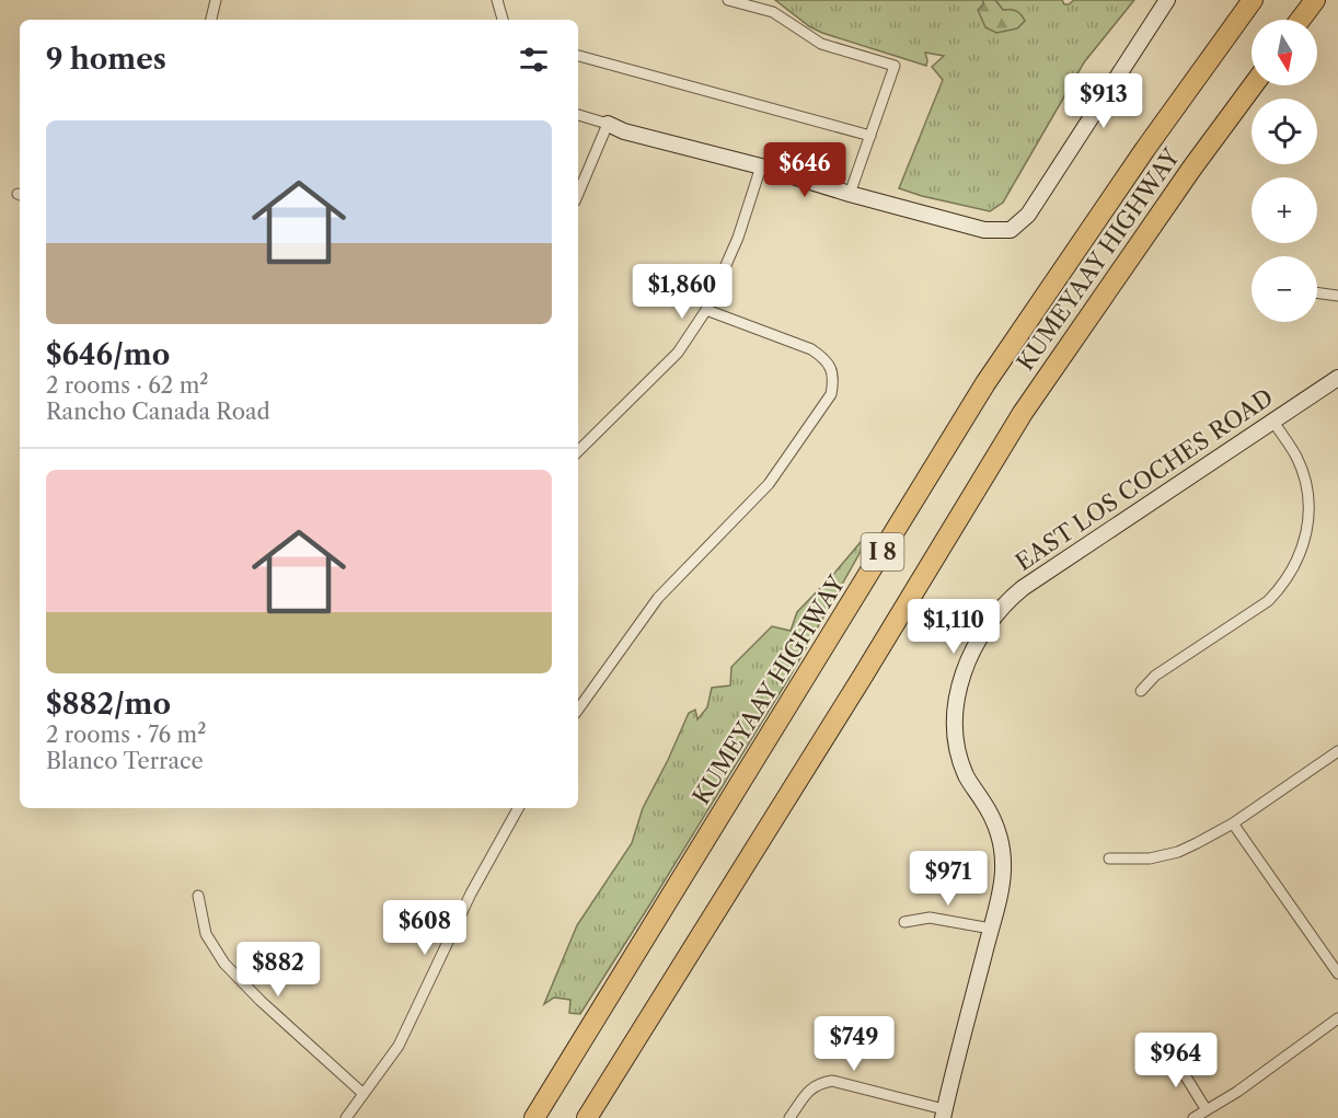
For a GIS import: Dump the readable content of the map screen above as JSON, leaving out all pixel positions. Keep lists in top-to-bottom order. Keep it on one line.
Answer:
{"streets":{"highway":["KUMEYAAY HIGHWAY","I 8"],"street":["EAST LOS COCHES ROAD"]},"north":"bottom","page":{"map_buttons":["+","−"],"heading":"9 homes","price":["$913","$646","$1,860","$1,110","$971","$608","$882","$749","$964"],"list":[{"name":"$646/mo","note":"2 rooms · 62 m² · Rancho Canada Road"},{"name":"$882/mo","note":"2 rooms · 76 m² · Blanco Terrace"}]}}
